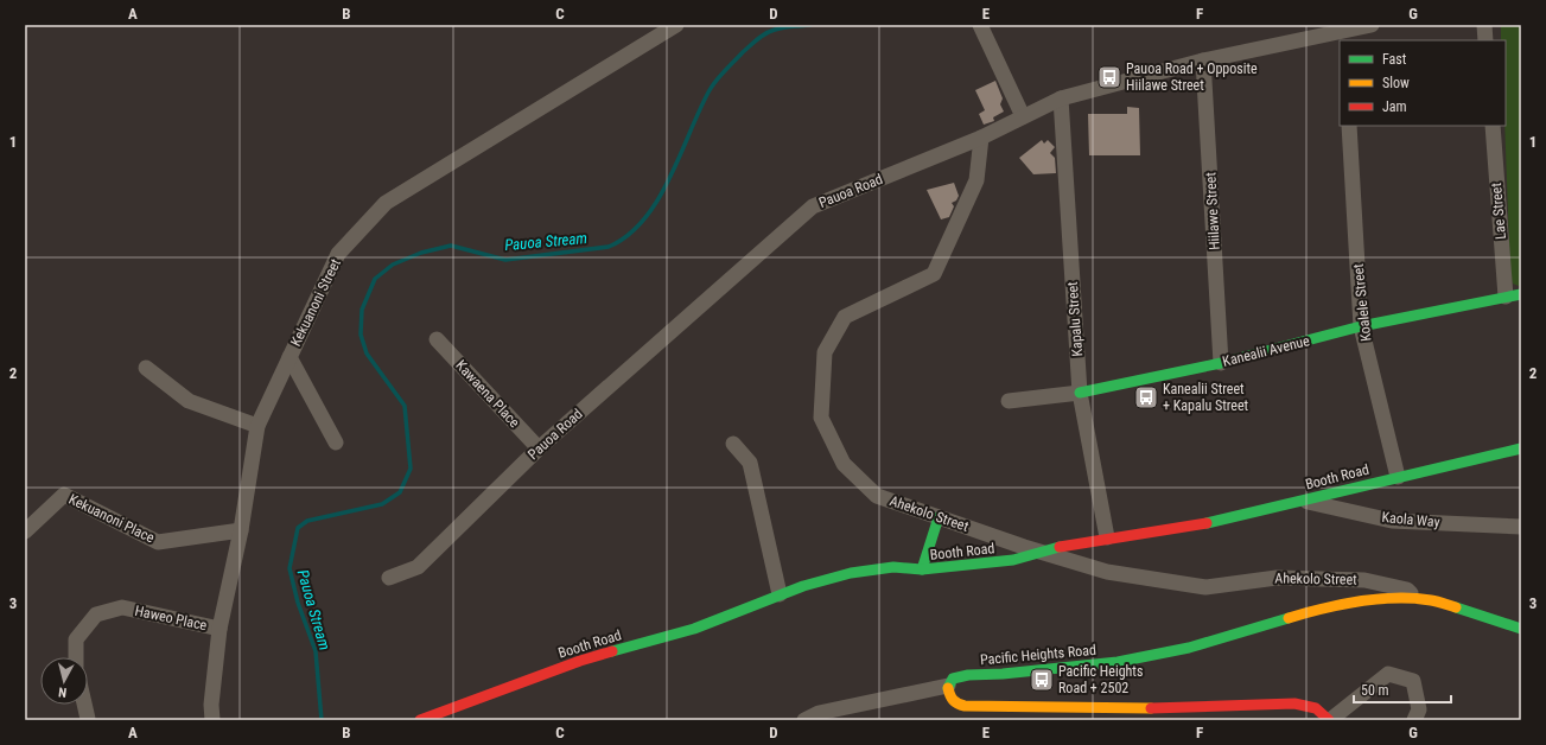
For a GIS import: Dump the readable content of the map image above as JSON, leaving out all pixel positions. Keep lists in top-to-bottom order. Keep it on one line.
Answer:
{"streets":{"street":["Pauoa Road","Hiilawe Street","Lae Street","Kekuanoni Street","Koalele Street","Kapalu Street","Kanealii Avenue","Kawaena Place","Booth Road","Ahekolo Street","Kekuanoni Place","Kaola Way","Haweo Place","Pacific Heights Road"]},"crossings":[["Pauoa Road","Hiilawe Street"],["Pauoa Road","Kapalu Street"],["Pauoa Road","Kawaena Place"],["Pauoa Road","Ahekolo Street"],["Hiilawe Street","Kanealii Avenue"],["Lae Street","Kanealii Avenue"],["Kekuanoni Street","Kekuanoni Place"],["Kekuanoni Street","Haweo Place"],["Koalele Street","Kanealii Avenue"],["Koalele Street","Booth Road"],["Kapalu Street","Kanealii Avenue"],["Kapalu Street","Booth Road"],["Booth Road","Ahekolo Street"],["Booth Road","Kaola Way"],["Ahekolo Street","Pacific Heights Road"]],"water":["Pauoa Stream"],"places":{"bus stop":["Pauoa Road + Opposite Hiilawe Street","Kanealii Street + Kapalu Street","Pacific Heights Road + 2502"]},"legend":["Fast","Slow","Jam"],"scale_bar":"50 m","north":"bottom","grid":{"columns":["A","B","C","D","E","F","G"],"rows":["1","2","3"]}}
